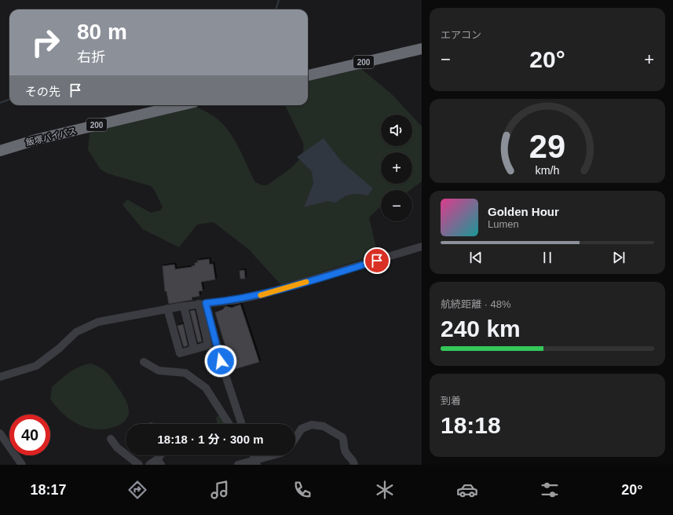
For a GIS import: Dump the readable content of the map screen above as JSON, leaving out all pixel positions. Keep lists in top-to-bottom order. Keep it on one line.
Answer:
{"streets":{"highway":["200","飯塚バイパス"]},"page":{"tile":["エアコン",["航続距離 · 48%","240 km"],["到着","18:18"]],"turn":["80 m","右折"],"heat":["−","20°","+"],"then":"その先","map_buttons":["+","−"],"song":["Golden Hour","Lumen"],"limit":"40","trip":"18:18 · 1 分 · 300 m","tabs":["18:17","20°"],"gauge":["29","km/h"]}}
